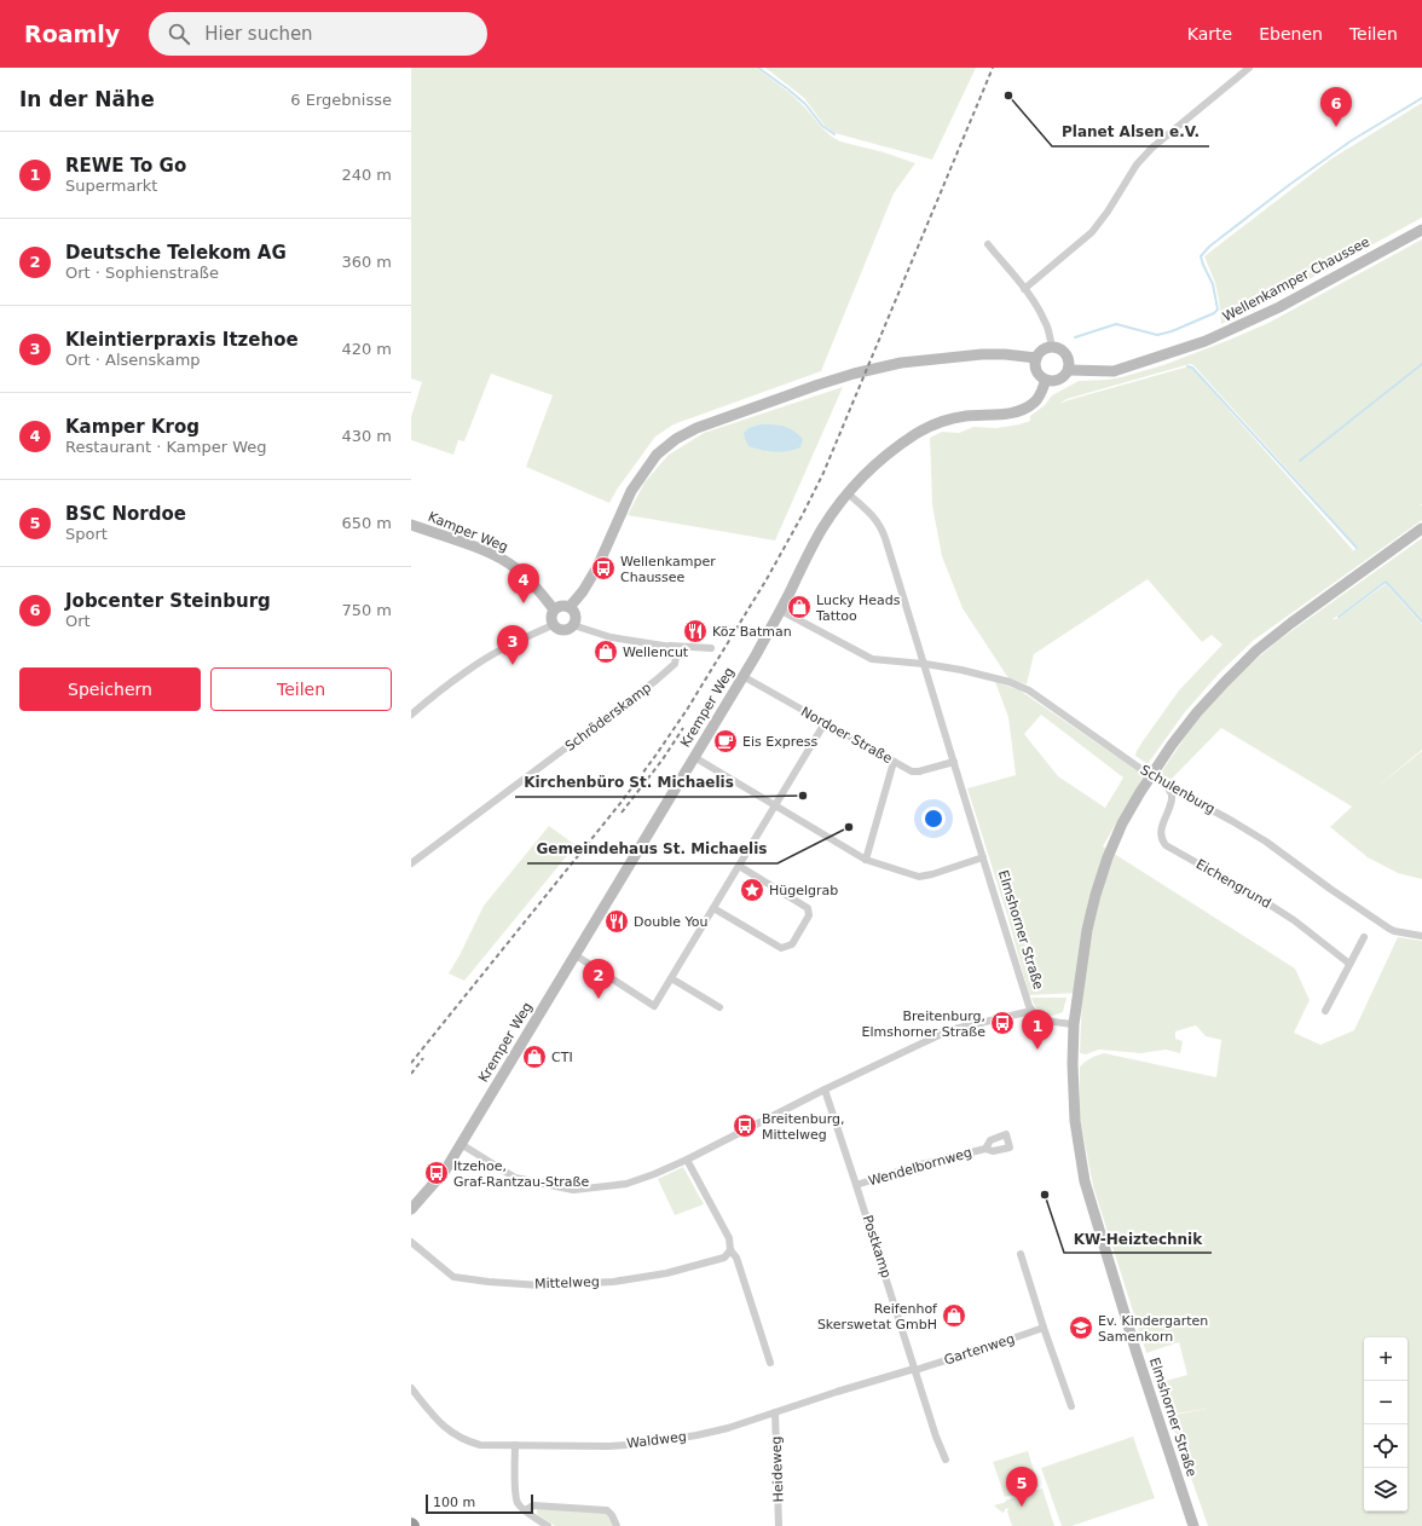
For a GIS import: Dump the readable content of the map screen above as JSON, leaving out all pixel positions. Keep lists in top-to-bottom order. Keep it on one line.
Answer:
{"streets":{"main road":["Wellenkamper Chaussee","Kamper Weg","Kremper Weg","Elmshorner Straße"],"street":["Schröderskamp","Nordoer Straße","Schulenburg","Eichengrund","Wendelbornweg","Postkamp","Mittelweg","Gartenweg","Waldweg","Heideweg"]},"crossings":[["Wellenkamper Chaussee","Kremper Weg"],["Kremper Weg","Nordoer Straße"],["Kremper Weg","Schulenburg"],["Kremper Weg","Elmshorner Straße"],["Nordoer Straße","Elmshorner Straße"],["Schulenburg","Eichengrund"],["Schulenburg","Elmshorner Straße"],["Wendelbornweg","Postkamp"],["Postkamp","Gartenweg"],["Postkamp","Waldweg"],["Gartenweg","Waldweg"],["Waldweg","Heideweg"]],"places":{"other":["Planet Alsen e.V.","Kirchenbüro St. Michaelis","Gemeindehaus St. Michaelis","KW-Heiztechnik"],"bus stop":["Wellenkamper Chaussee","Breitenburg, Elmshorner Straße","Breitenburg, Mittelweg","Itzehoe, Graf-Rantzau-Straße"],"shop":["Lucky Heads Tattoo","Wellencut","CTI","Reifenhof Skerswetat GmbH"],"restaurant":["Köz Batman","Double You"],"cafe":["Eis Express"],"place":["Hügelgrab"],"school or university":["Ev. Kindergarten Samenkorn"]},"scale_bar":"100 m","page":{"header":"Roamly","search":"Hier suchen","nav":["Karte","Ebenen","Teilen"],"heading":["In der Nähe","6 Ergebnisse"],"pins":["6","4","3","2","1","5"],"list":[{"mark":"1","name":"REWE To Go","note":"Supermarkt","value":"240 m"},{"mark":"2","name":"Deutsche Telekom AG","note":"Ort · Sophienstraße","value":"360 m"},{"mark":"3","name":"Kleintierpraxis Itzehoe","note":"Ort · Alsenskamp","value":"420 m"},{"mark":"4","name":"Kamper Krog","note":"Restaurant · Kamper Weg","value":"430 m"},{"mark":"5","name":"BSC Nordoe","note":"Sport","value":"650 m"},{"mark":"6","name":"Jobcenter Steinburg","note":"Ort","value":"750 m"}],"buttons":["Speichern","Teilen"],"map_buttons":["+","−"],"scale":"100 m"}}
